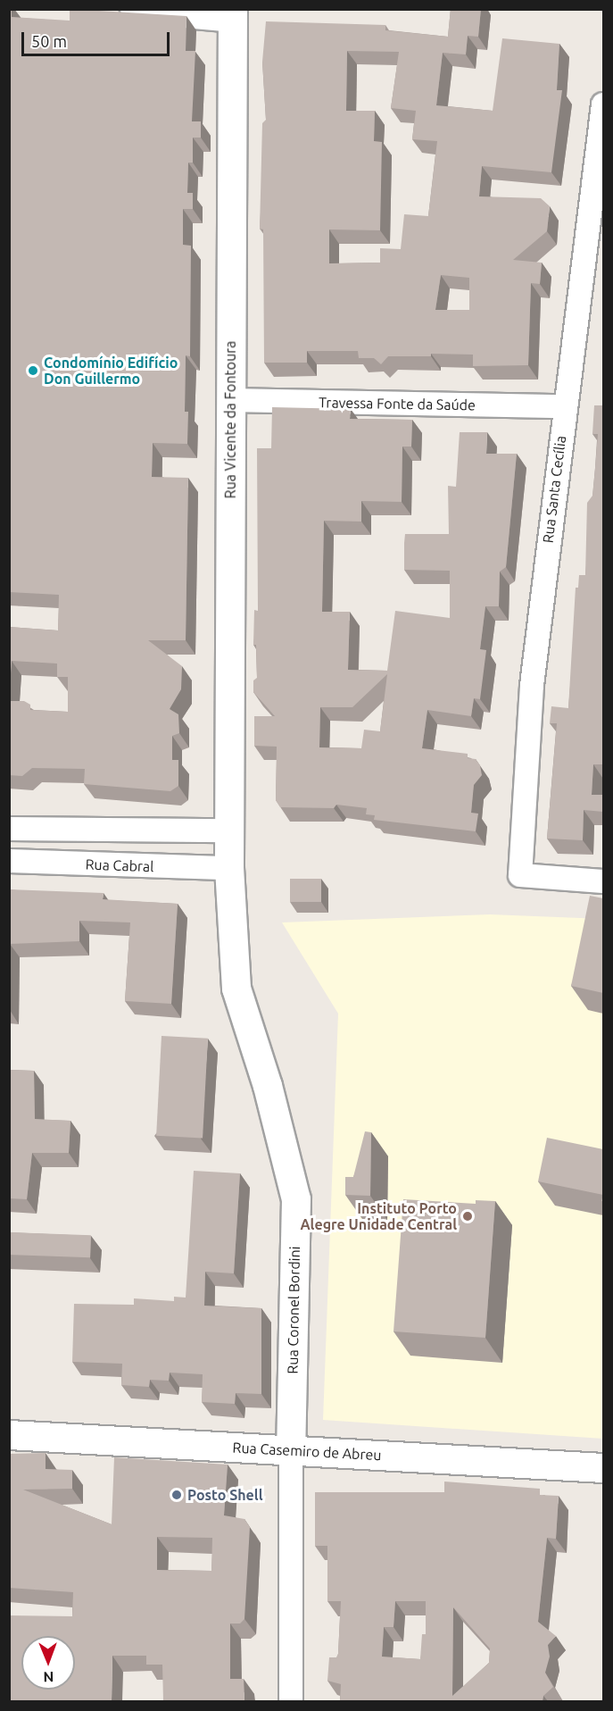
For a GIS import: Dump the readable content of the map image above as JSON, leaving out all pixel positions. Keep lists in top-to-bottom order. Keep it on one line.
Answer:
{"streets":{"street":["Travessa Fonte da Saúde","Rua Vicente da Fontoura","Rua Santa Cecília","Rua Cabral","Rua Coronel Bordini","Rua Casemiro de Abreu"]},"crossings":[["Travessa Fonte da Saúde","Rua Vicente da Fontoura"],["Travessa Fonte da Saúde","Rua Santa Cecília"],["Rua Vicente da Fontoura","Rua Coronel Bordini"],["Rua Cabral","Rua Coronel Bordini"],["Rua Coronel Bordini","Rua Casemiro de Abreu"]],"places":["Condomínio Edifício Don Guillermo","Instituto Porto Alegre Unidade Central","Posto Shell"],"scale_bar":"50 m","north":"bottom"}
